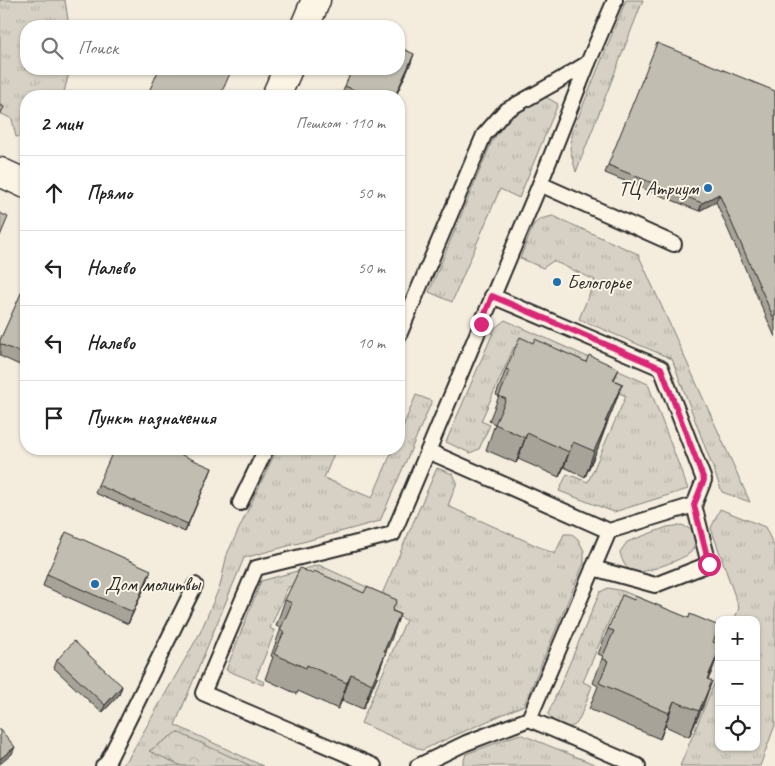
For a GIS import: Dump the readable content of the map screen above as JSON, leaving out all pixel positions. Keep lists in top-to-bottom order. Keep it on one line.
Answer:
{"places":["ТЦ Атриум","Белогорье","Дом молитвы"],"page":{"search":"Поиск","heading":["2 мин","Пешком · 110 m"],"list":[["Прямо","50 m"],["Налево","50 m"],["Налево","10 m"],"Пункт назначения"],"map_buttons":["+","−"]}}
